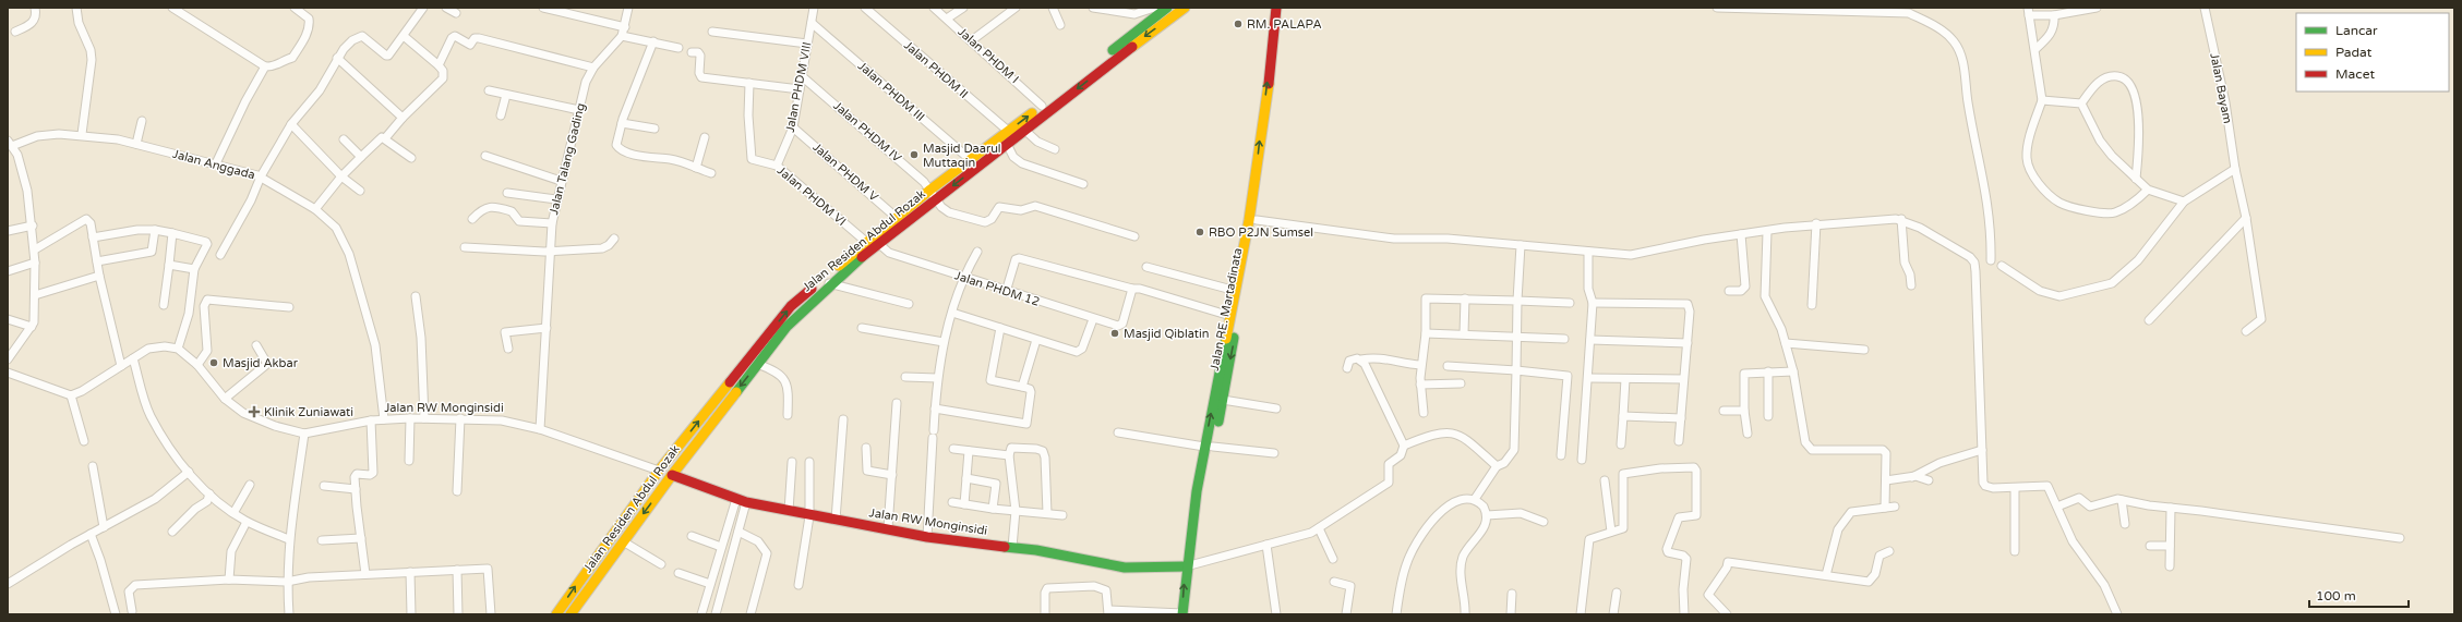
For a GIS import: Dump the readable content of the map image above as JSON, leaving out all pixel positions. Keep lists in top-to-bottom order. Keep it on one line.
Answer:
{"streets":{"main road":["Jalan Residen Abdul Rozak","Jalan RE. Martadinata","Jalan RW Monginsidi"],"street":["Jalan PHDM I","Jalan PHDM II","Jalan PHDM VIII","Jalan Bayam","Jalan PHDM III","Jalan PHDM IV","Jalan Talang Gading","Jalan Anggada","Jalan PHDM V","Jalan PHDM VI","Jalan PHDM 12"]},"crossings":[["Jalan PHDM I","Jalan Residen Abdul Rozak"],["Jalan PHDM II","Jalan Residen Abdul Rozak"],["Jalan PHDM VIII","Jalan PHDM III"],["Jalan PHDM VIII","Jalan PHDM IV"],["Jalan PHDM VIII","Jalan PHDM V"],["Jalan PHDM VIII","Jalan PHDM VI"],["Jalan PHDM III","Jalan Residen Abdul Rozak"],["Jalan PHDM IV","Jalan Residen Abdul Rozak"],["Jalan Talang Gading","Jalan RW Monginsidi"],["Jalan Anggada","Jalan RW Monginsidi"],["Jalan PHDM V","Jalan Residen Abdul Rozak"],["Jalan PHDM VI","Jalan Residen Abdul Rozak"],["Jalan Residen Abdul Rozak","Jalan PHDM 12"],["Jalan Residen Abdul Rozak","Jalan RW Monginsidi"]],"places":{"other":["RM. PALAPA","Masjid Daarul Muttaqin","RBO P2JN Sumsel","Masjid Qiblatin","Masjid Akbar"],"health":["Klinik Zuniawati"]},"legend":["Lancar","Padat","Macet"],"scale_bar":"100 m"}
